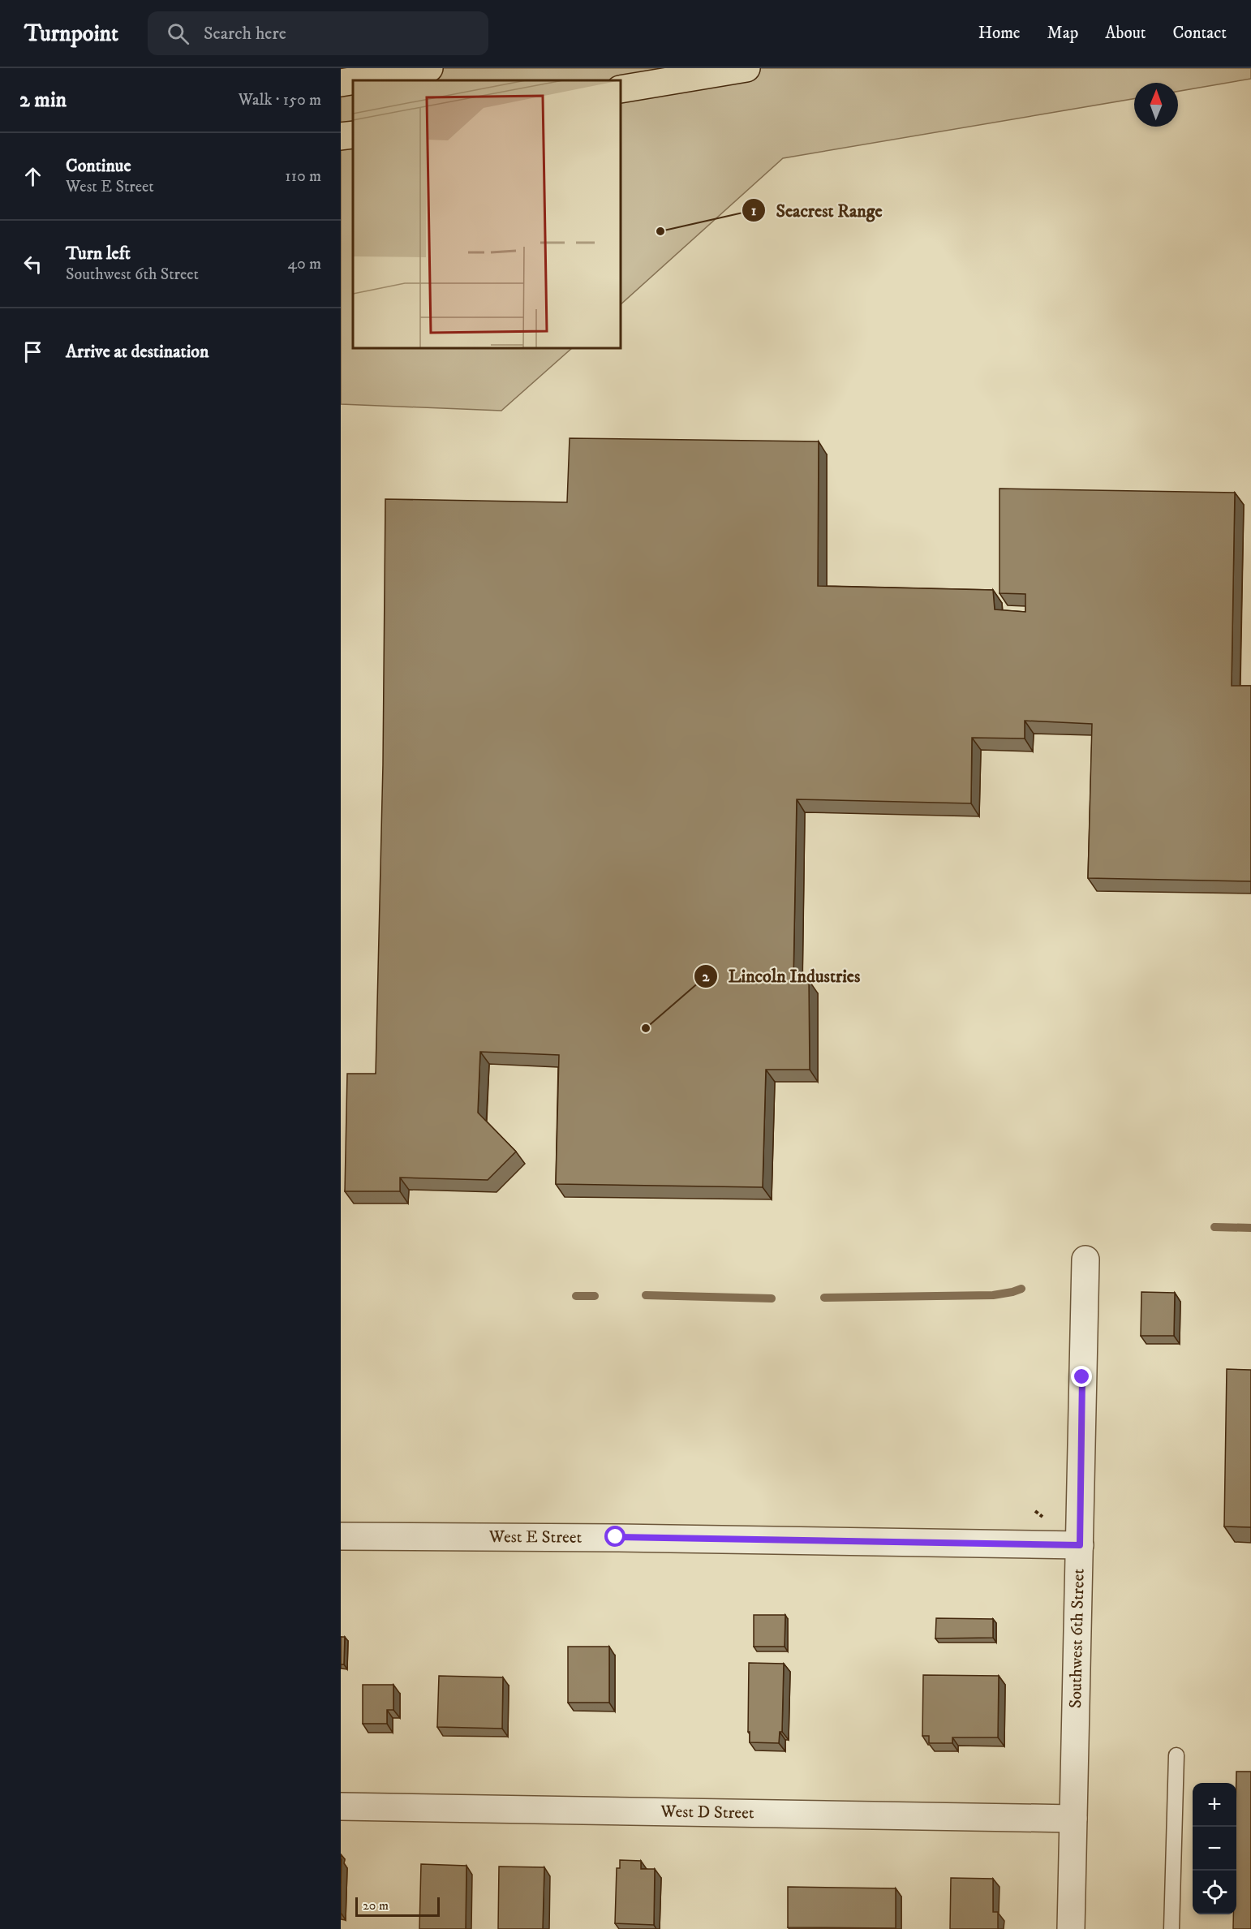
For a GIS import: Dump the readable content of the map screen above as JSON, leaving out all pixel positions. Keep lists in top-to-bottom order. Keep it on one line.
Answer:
{"streets":{"street":["West E Street","Southwest 6th Street","West D Street"]},"crossings":[["West E Street","Southwest 6th Street"],["Southwest 6th Street","West D Street"]],"places":["Seacrest Range","Lincoln Industries"],"scale_bar":"20 m","north":"top","page":{"header":"Turnpoint","search":"Search here","nav":["Home","Map","About","Contact"],"heading":["2 min","Walk · 150 m"],"list":[["Continue","West E Street","110 m"],["Turn left","Southwest 6th Street","40 m"],"Arrive at destination"],"map_buttons":["+","−"],"scale":"20 m"}}
